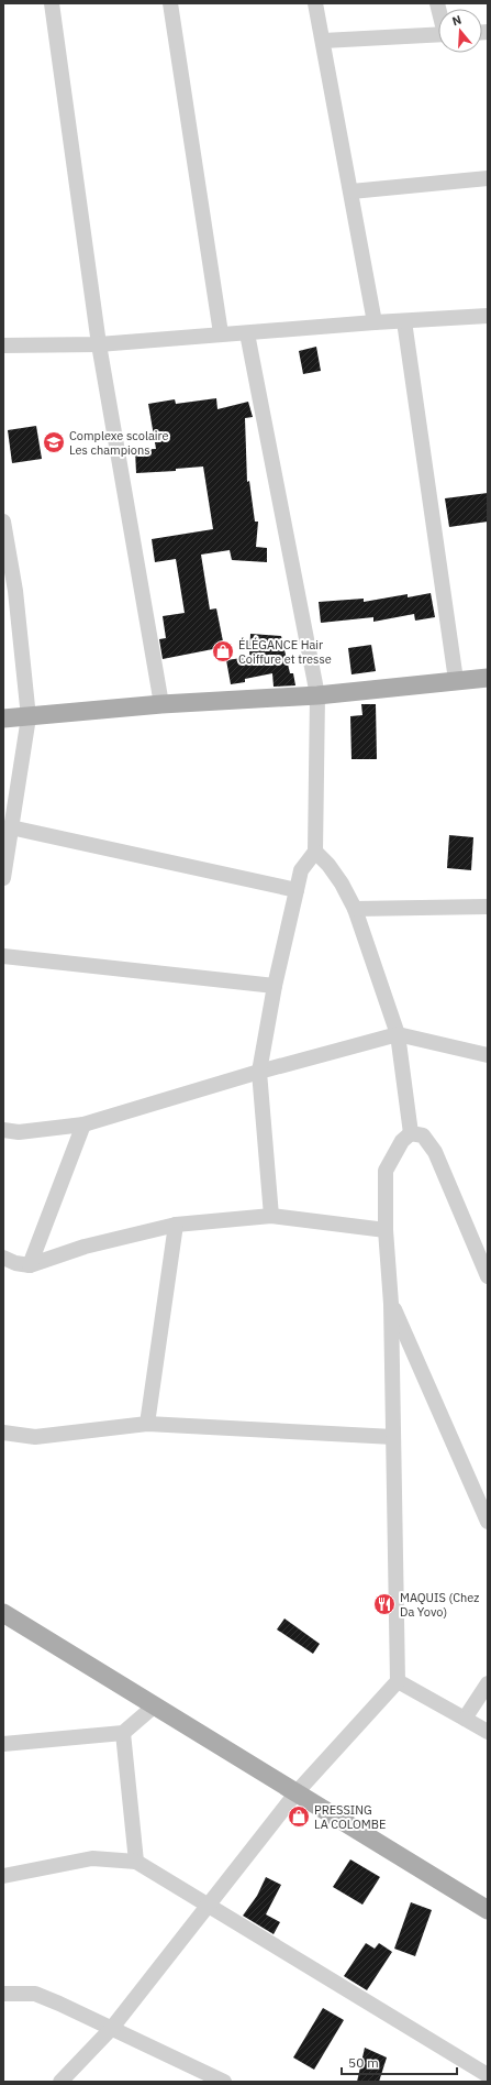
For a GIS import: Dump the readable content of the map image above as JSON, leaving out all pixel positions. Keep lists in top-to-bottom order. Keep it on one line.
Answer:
{"places":{"school or university":["Complexe scolaire Les champions"],"shop":["ÉLÉGANCE Hair Coiffure et tresse","PRESSING LA COLOMBE"],"restaurant":["MAQUIS (Chez Da Yovo)"]},"scale_bar":"50 m","north":"top"}
